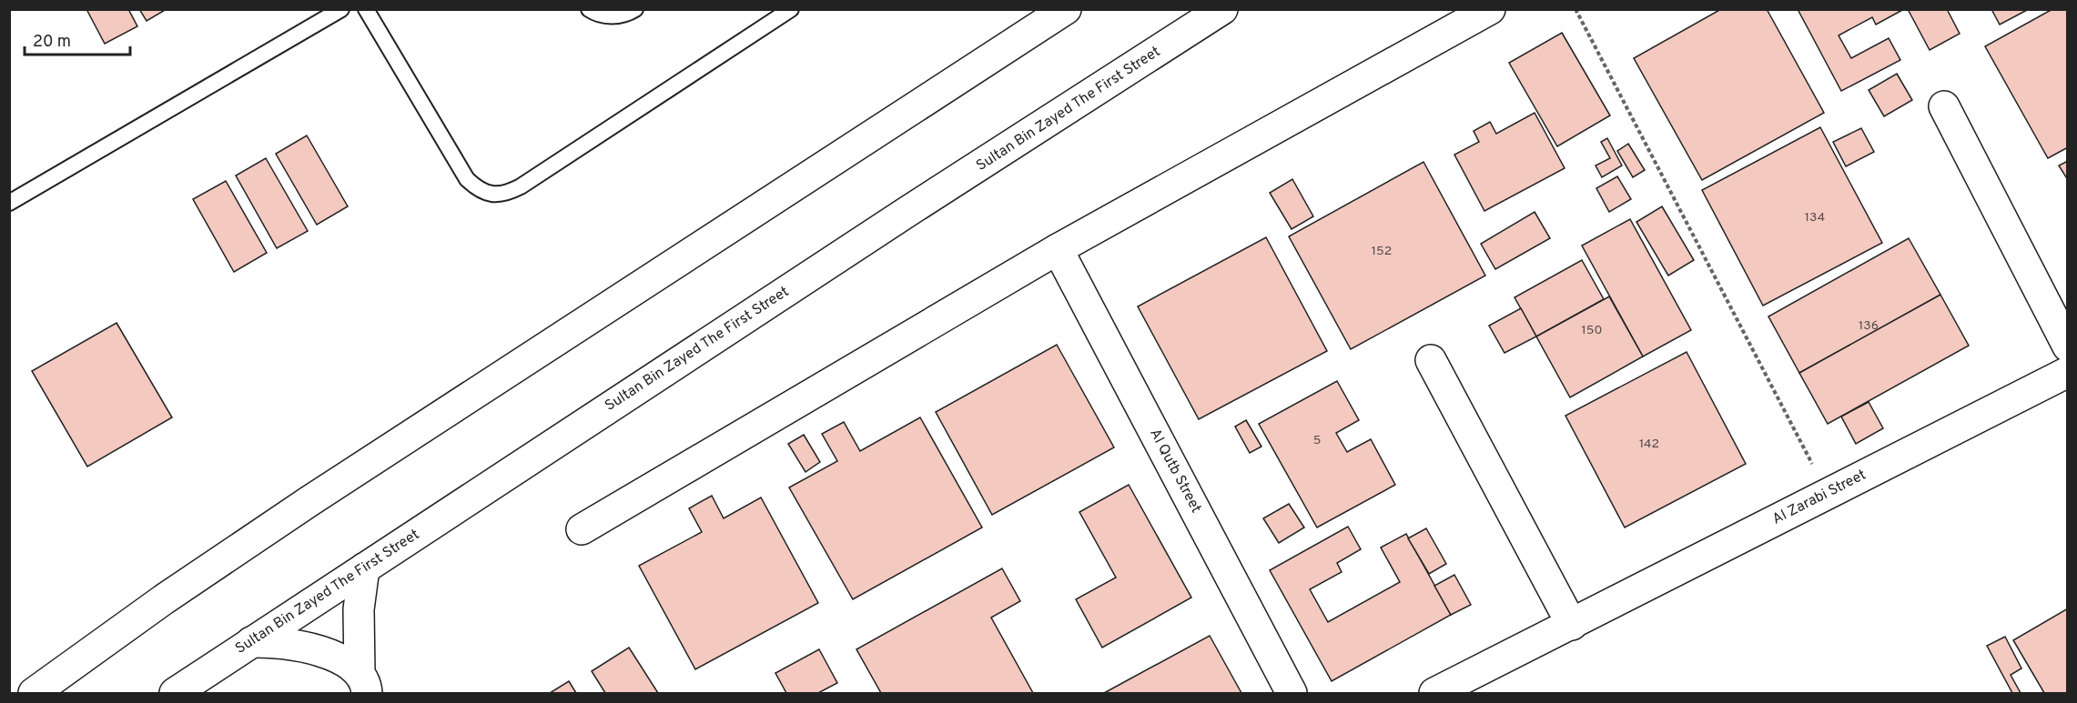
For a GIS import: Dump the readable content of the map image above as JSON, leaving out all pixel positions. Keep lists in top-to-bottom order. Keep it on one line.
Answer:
{"streets":{"street":["Sultan Bin Zayed The First Street","Al Qutb Street","Al Zarabi Street"]},"house_numbers":["134","152","136","150","5","142"],"scale_bar":"20 m"}
